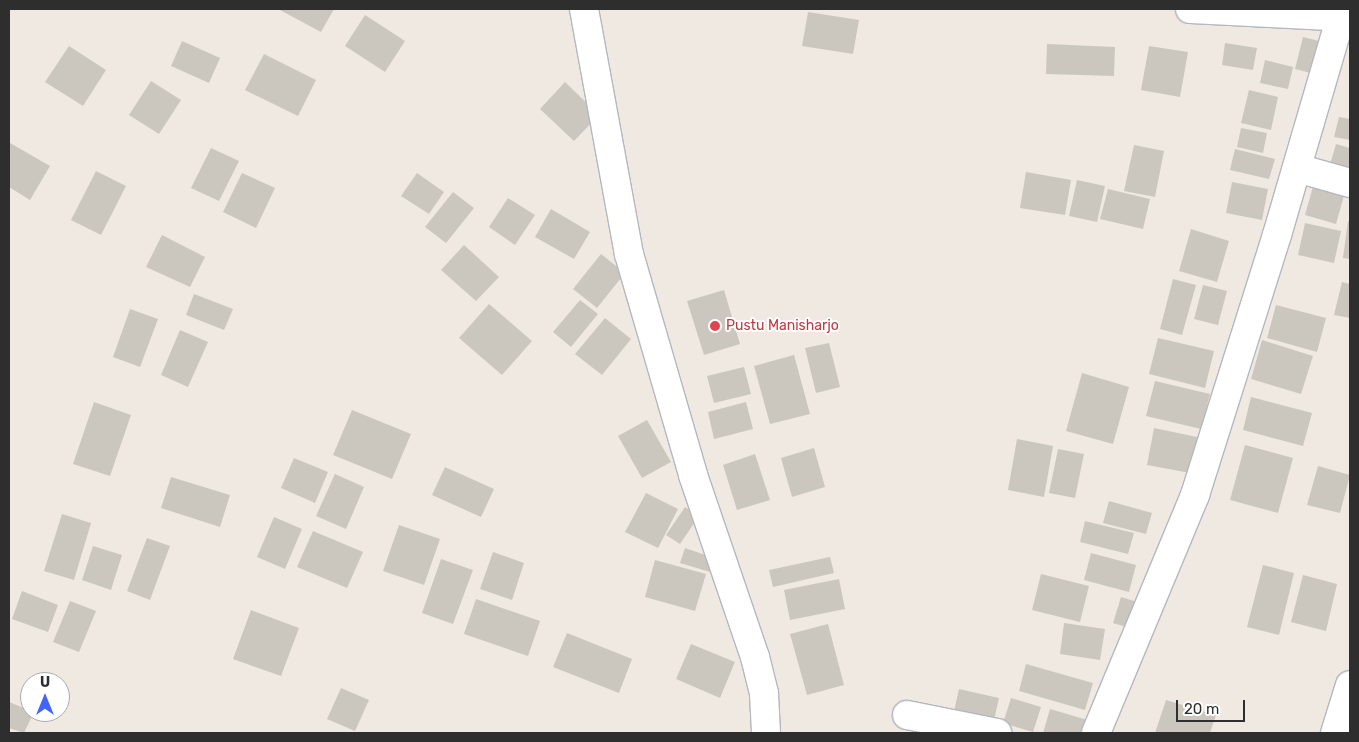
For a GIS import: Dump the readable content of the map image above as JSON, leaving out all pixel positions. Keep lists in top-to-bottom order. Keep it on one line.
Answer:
{"places":["Pustu Manisharjo"],"scale_bar":"20 m","north":"top"}
